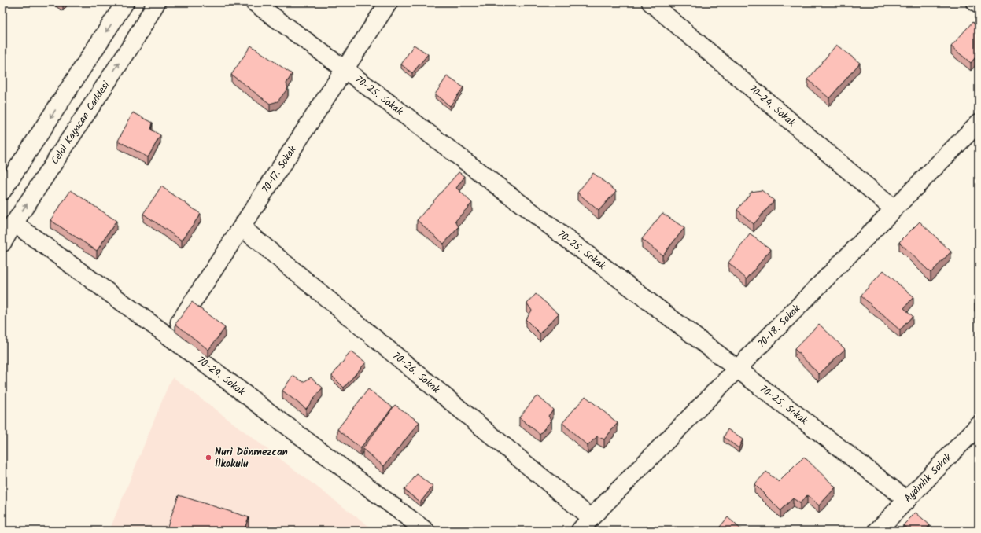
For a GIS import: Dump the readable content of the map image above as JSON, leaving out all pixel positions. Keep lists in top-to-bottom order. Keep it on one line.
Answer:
{"streets":{"street":["70-25. Sokak","70-24. Sokak","Celal Kayacan Caddesi","70-17. Sokak","70-18. Sokak","70-26. Sokak","70-29. Sokak","Aydınlık Sokak"]},"crossings":[["70-25. Sokak","70-17. Sokak"],["70-25. Sokak","70-18. Sokak"],["70-25. Sokak","Aydınlık Sokak"],["70-24. Sokak","70-18. Sokak"],["Celal Kayacan Caddesi","70-29. Sokak"],["70-17. Sokak","70-26. Sokak"],["70-17. Sokak","70-29. Sokak"],["70-18. Sokak","70-26. Sokak"]],"places":["Nuri Dönmezcan İlkokulu"]}
